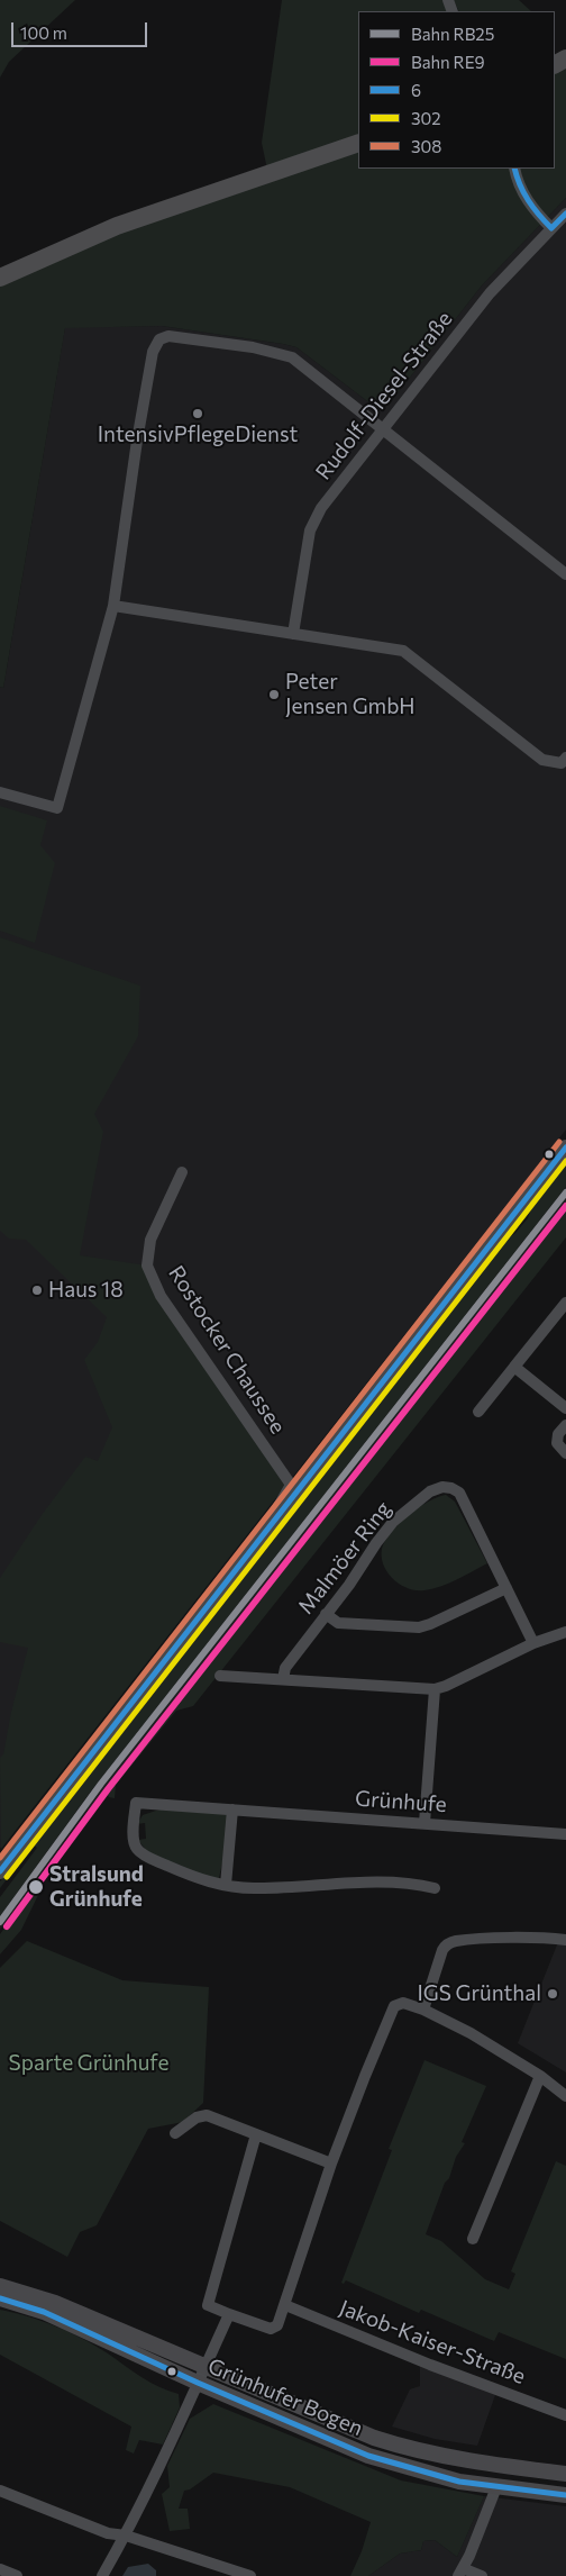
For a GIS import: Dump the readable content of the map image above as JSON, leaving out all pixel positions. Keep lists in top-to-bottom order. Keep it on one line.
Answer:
{"streets":{"main road":["Rostocker Chaussee","Grünhufer Bogen"],"street":["Rudolf-Diesel-Straße","Malmöer Ring","Grünhufe","Jakob-Kaiser-Straße"]},"parks":["Sparte Grünhufe"],"places":["IntensivPflegeDienst","Peter Jensen GmbH","Haus 18","Stralsund Grünhufe","IGS Grünthal"],"lines":["transit line 6","transit line 308","transit line 302","rail line RB25","rail line RE9"],"legend":["Bahn RB25","Bahn RE9","6","302","308"],"scale_bar":"100 m"}
